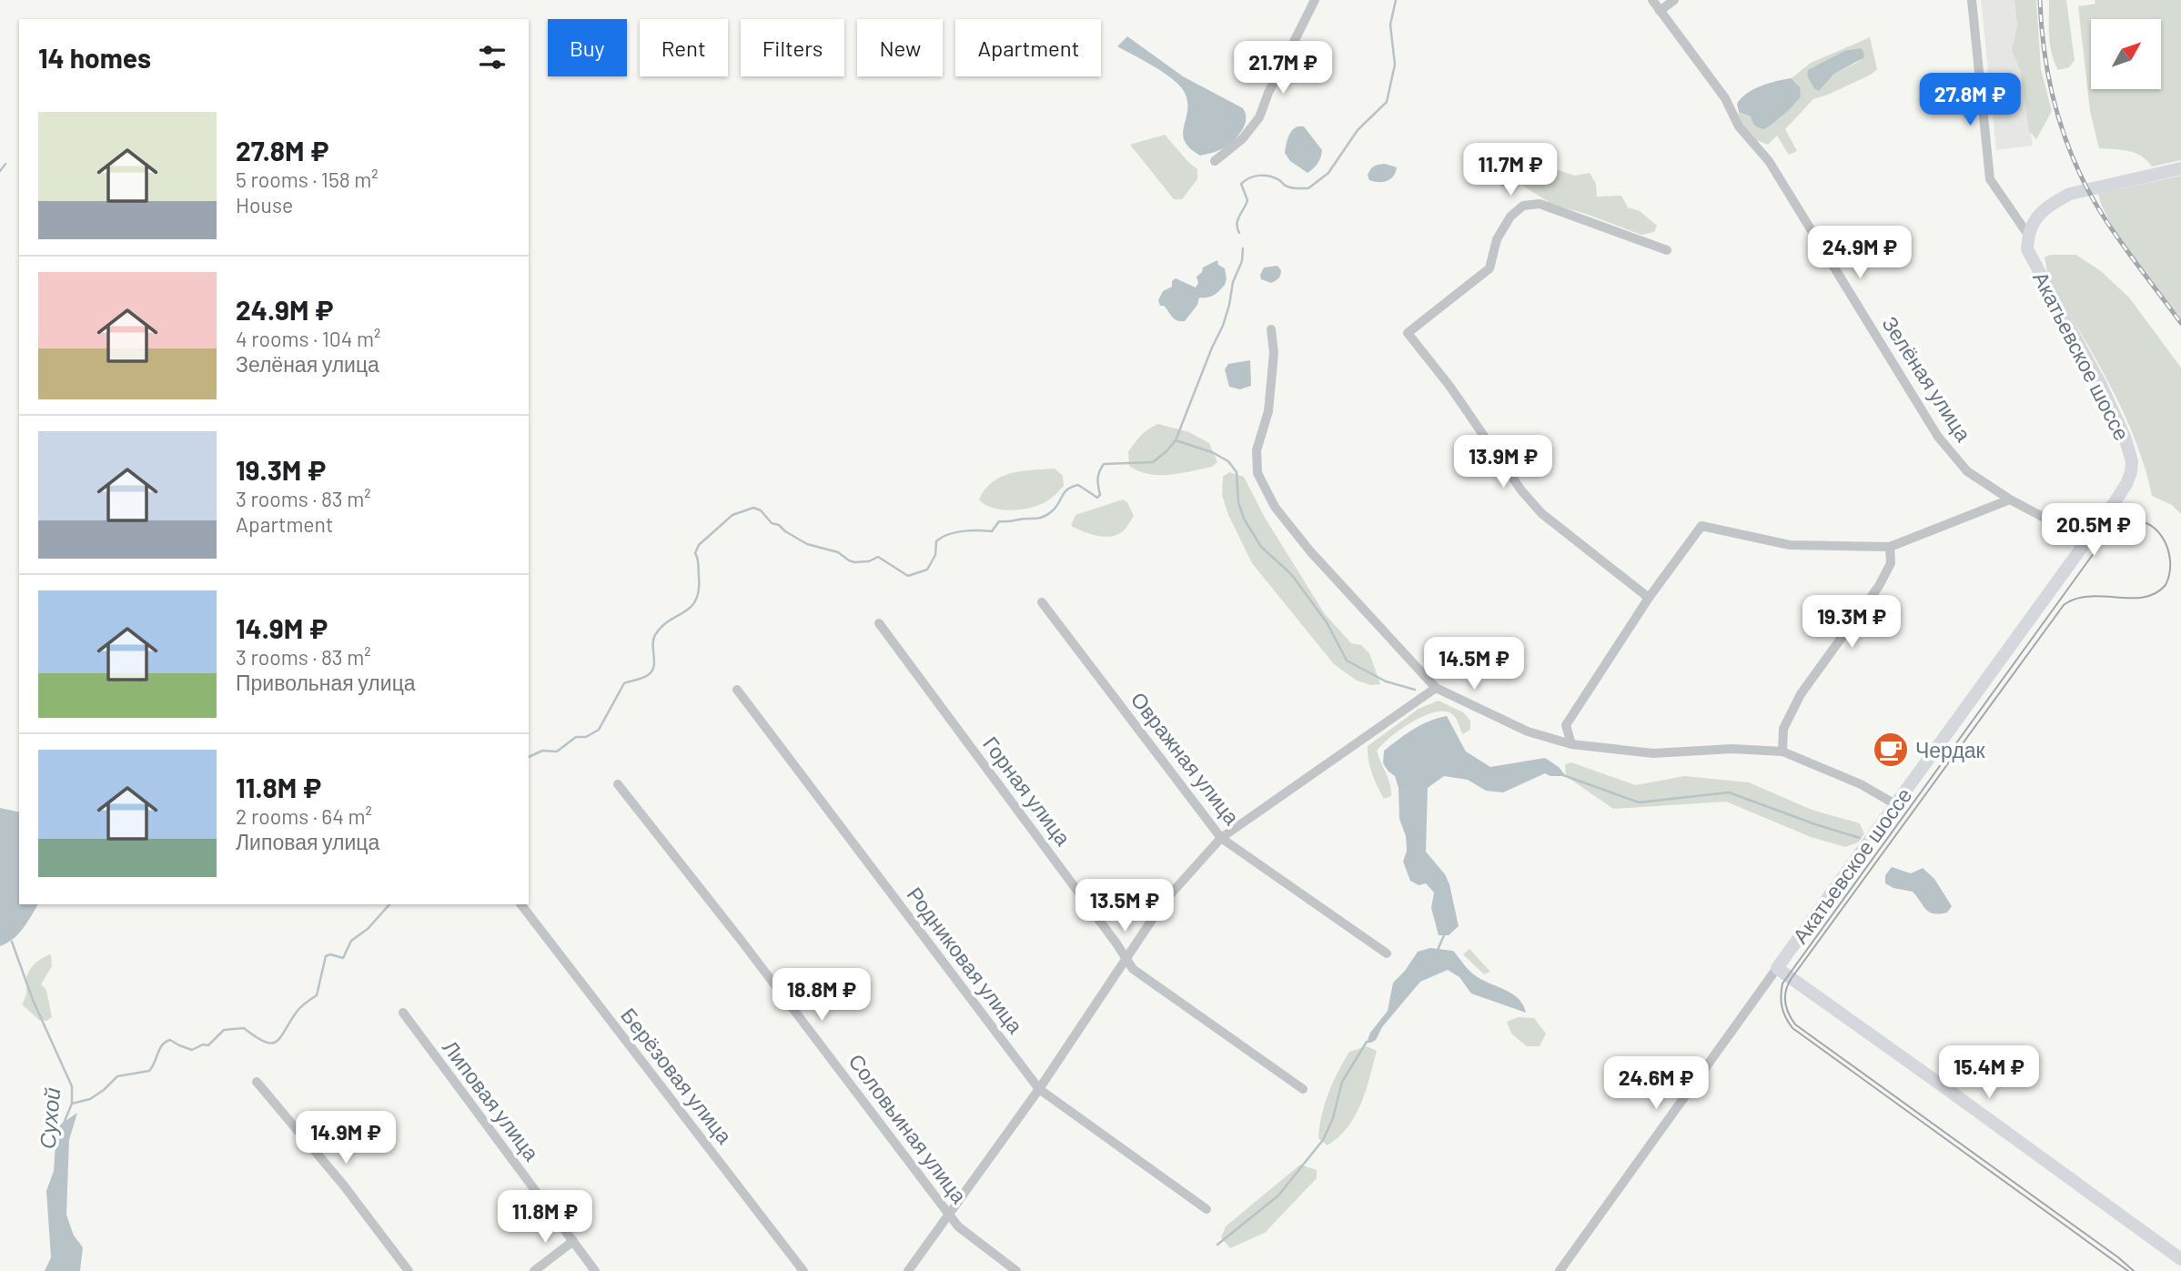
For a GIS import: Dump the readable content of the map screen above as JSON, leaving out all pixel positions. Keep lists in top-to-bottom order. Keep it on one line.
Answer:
{"streets":{"main road":["Акатьевское шоссе"],"street":["Зелёная улица","Овражная улица","Горная улица","Родниковая улица","Берёзовая улица","Липовая улица","Соловьиная улица"]},"crossings":[["Акатьевское шоссе","Зелёная улица"]],"water":["Сухой"],"places":{"cafe":["Чердак"]},"north":"top right","page":{"chip":["Buy","Rent","Filters","New","Apartment"],"heading":"14 homes","price":["21.7M ₽","27.8M ₽","11.7M ₽","24.9M ₽","13.9M ₽","20.5M ₽","19.3M ₽","14.5M ₽","13.5M ₽","18.8M ₽","15.4M ₽","24.6M ₽","14.9M ₽","11.8M ₽"],"list":[{"name":"27.8M ₽","note":"5 rooms · 158 m² · House"},{"name":"24.9M ₽","note":"4 rooms · 104 m² · Зелёная улица"},{"name":"19.3M ₽","note":"3 rooms · 83 m² · Apartment"},{"name":"14.9M ₽","note":"3 rooms · 83 m² · Привольная улица"},{"name":"11.8M ₽","note":"2 rooms · 64 m² · Липовая улица"}]}}
